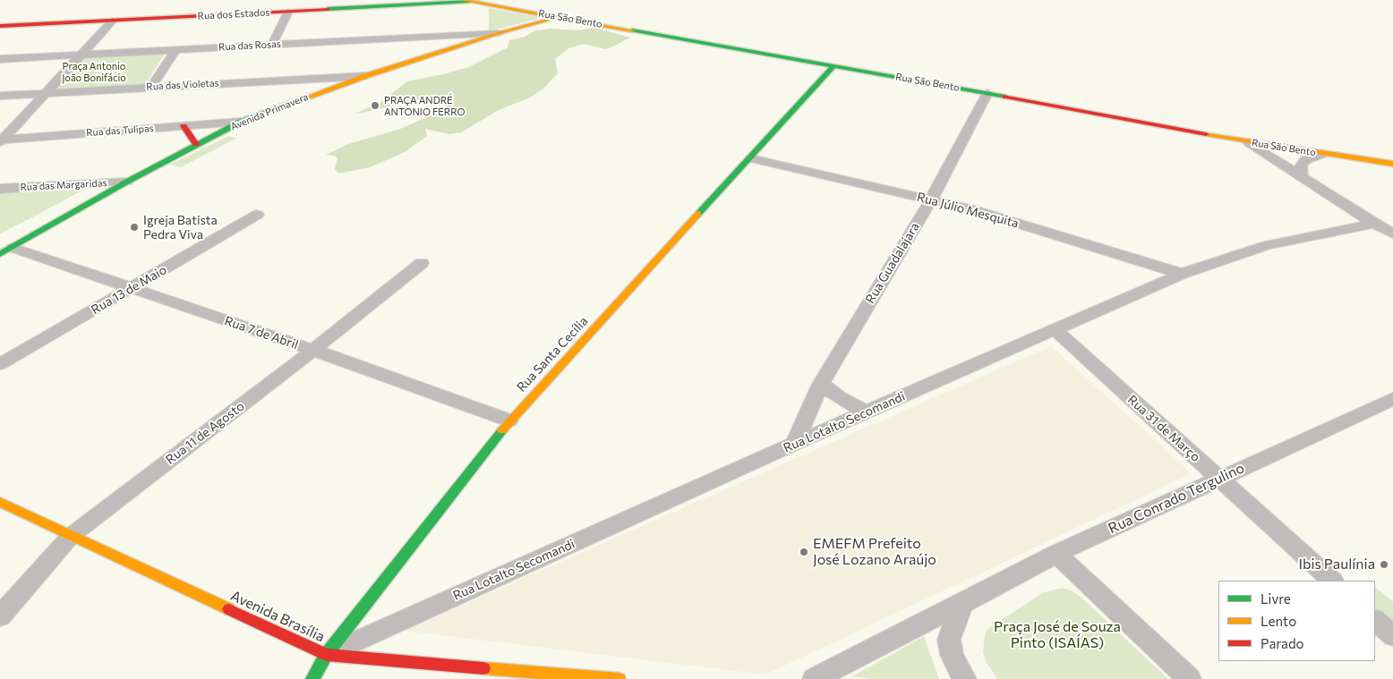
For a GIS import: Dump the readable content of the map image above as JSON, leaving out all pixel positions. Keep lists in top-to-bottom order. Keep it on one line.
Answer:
{"streets":{"street":["Rua dos Estados","Rua São Bento","Rua das Rosas","Rua das Violetas","Avenida Primavera","Rua das Tulipas","Rua das Margaridas","Rua Júlio Mesquita","Rua Guadalajara","Rua 13 de Maio","Rua 7 de Abril","Rua Santa Cecília","Rua Lotalto Secomandi","Rua 31 de Março","Rua 11 de Agosto","Rua Conrado Tergulino","Avenida Brasília"]},"crossings":[["Rua dos Estados","Rua São Bento"],["Rua São Bento","Avenida Primavera"],["Rua São Bento","Rua Guadalajara"],["Rua São Bento","Rua Santa Cecília"],["Rua das Rosas","Avenida Primavera"],["Rua das Violetas","Avenida Primavera"],["Avenida Primavera","Rua das Tulipas"],["Avenida Primavera","Rua das Margaridas"],["Avenida Primavera","Rua 7 de Abril"],["Rua Júlio Mesquita","Rua Guadalajara"],["Rua Júlio Mesquita","Rua Santa Cecília"],["Rua Júlio Mesquita","Rua Lotalto Secomandi"],["Rua Guadalajara","Rua Lotalto Secomandi"],["Rua 13 de Maio","Rua 7 de Abril"],["Rua 7 de Abril","Rua Santa Cecília"],["Rua 7 de Abril","Rua 11 de Agosto"],["Rua Santa Cecília","Rua Lotalto Secomandi"],["Rua Santa Cecília","Avenida Brasília"],["Rua Lotalto Secomandi","Rua 31 de Março"],["Rua Lotalto Secomandi","Avenida Brasília"],["Rua 31 de Março","Rua Conrado Tergulino"],["Rua 11 de Agosto","Avenida Brasília"]],"parks":["Praça Antonio João Bonifácio","Praça José de Souza Pinto (ISAÍAS)"],"places":["PRAÇA ANDRÉ ANTONIO FERRO","Igreja Batista Pedra Viva","EMEFM Prefeito José Lozano Araújo","Ibis Paulínia"],"legend":["Livre","Lento","Parado"]}
